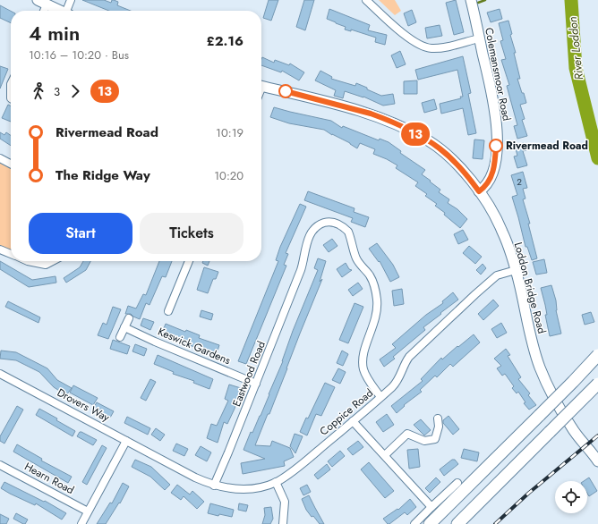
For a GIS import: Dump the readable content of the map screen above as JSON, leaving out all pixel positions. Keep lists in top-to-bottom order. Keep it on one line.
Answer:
{"streets":{"street":["Colemansmoor Road","Loddon Bridge Road","Keswick Gardens","Eastwood Road","Drovers Way","Coppice Road","Hearn Road"]},"crossings":[["Colemansmoor Road","Loddon Bridge Road"],["Loddon Bridge Road","Coppice Road"],["Keswick Gardens","Eastwood Road"],["Eastwood Road","Coppice Road"],["Drovers Way","Coppice Road"]],"water":["River Loddon"],"places":["Rivermead Road"],"lines":["bus line 13"],"house_numbers":["2"],"page":{"on_map":"13","heading":["4 min","10:16 – 10:20 · Bus","£2.16"],"legs":["3","13"],"list":[{"name":"Rivermead Road","value":"10:19"},{"name":"The Ridge Way","value":"10:20"}],"buttons":["Start","Tickets"]}}
